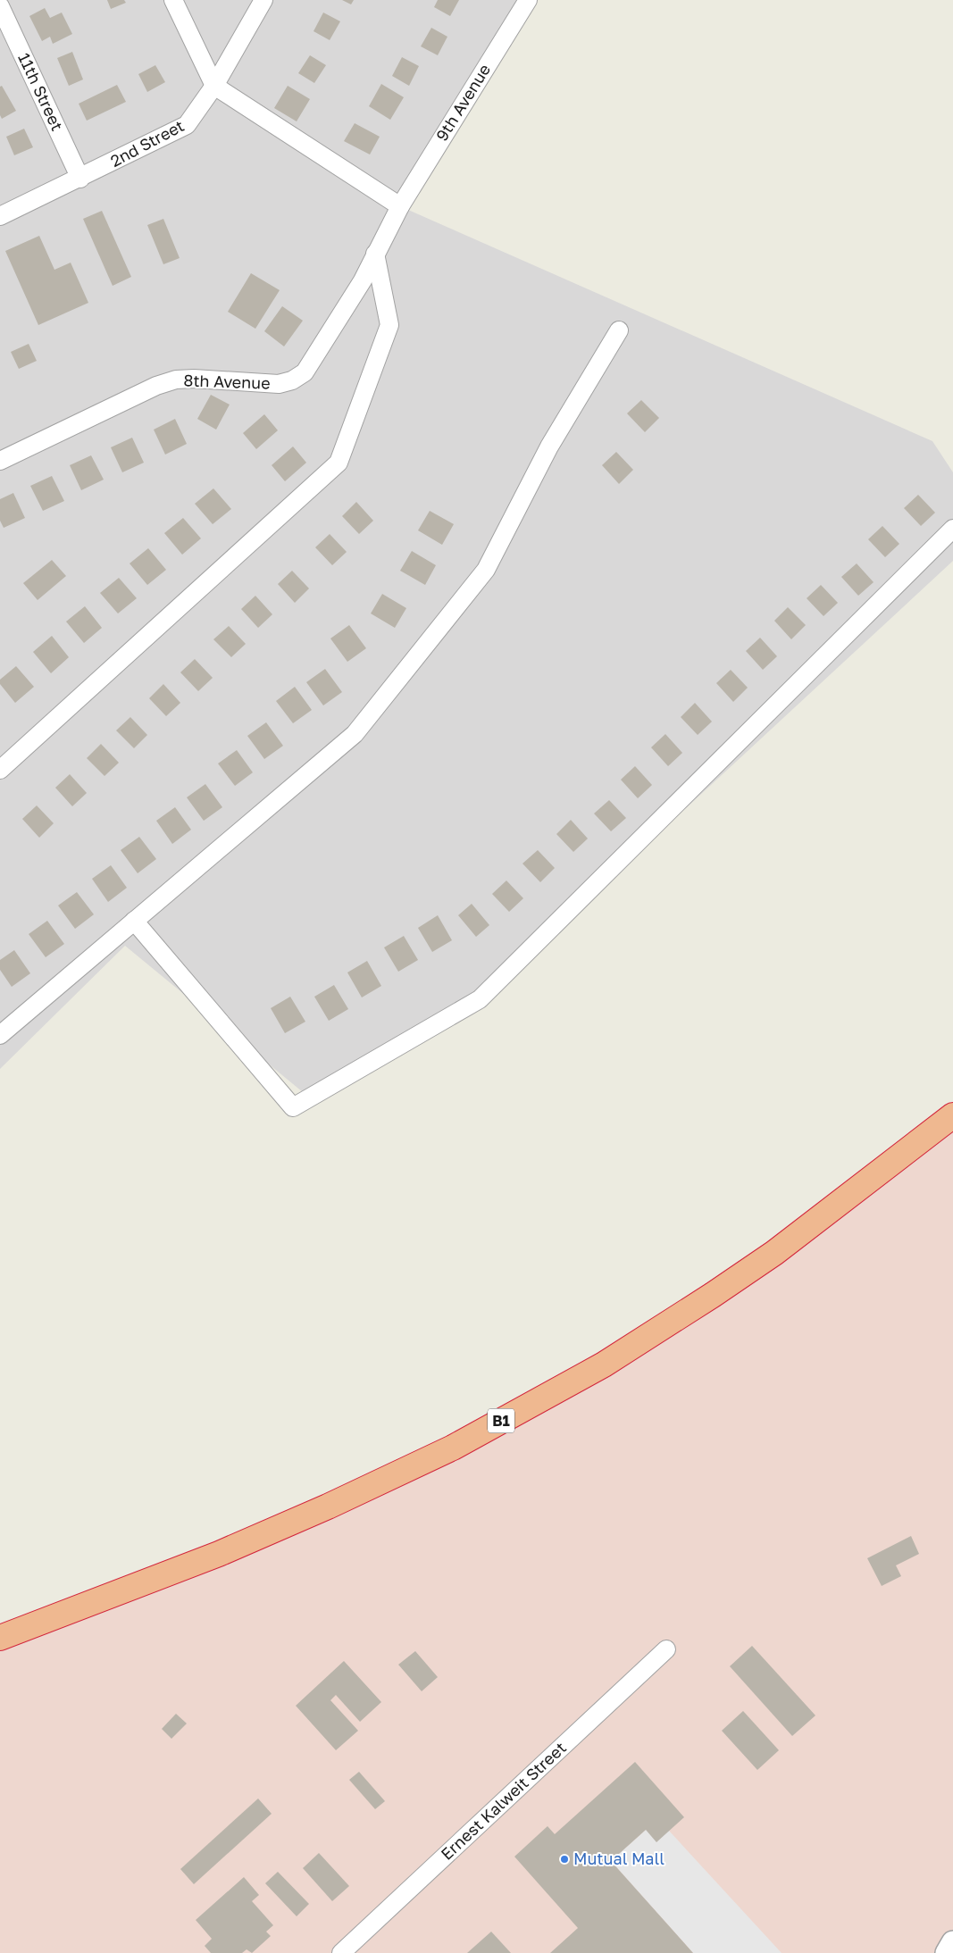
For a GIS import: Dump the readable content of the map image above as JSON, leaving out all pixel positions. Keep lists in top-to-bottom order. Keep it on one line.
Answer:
{"streets":{"highway":["B1"],"street":["11th Street","9th Avenue","2nd Street","8th Avenue","Ernest Kalweit Street"]},"crossings":[["11th Street","2nd Street"],["9th Avenue","8th Avenue"]],"places":["Mutual Mall"]}
